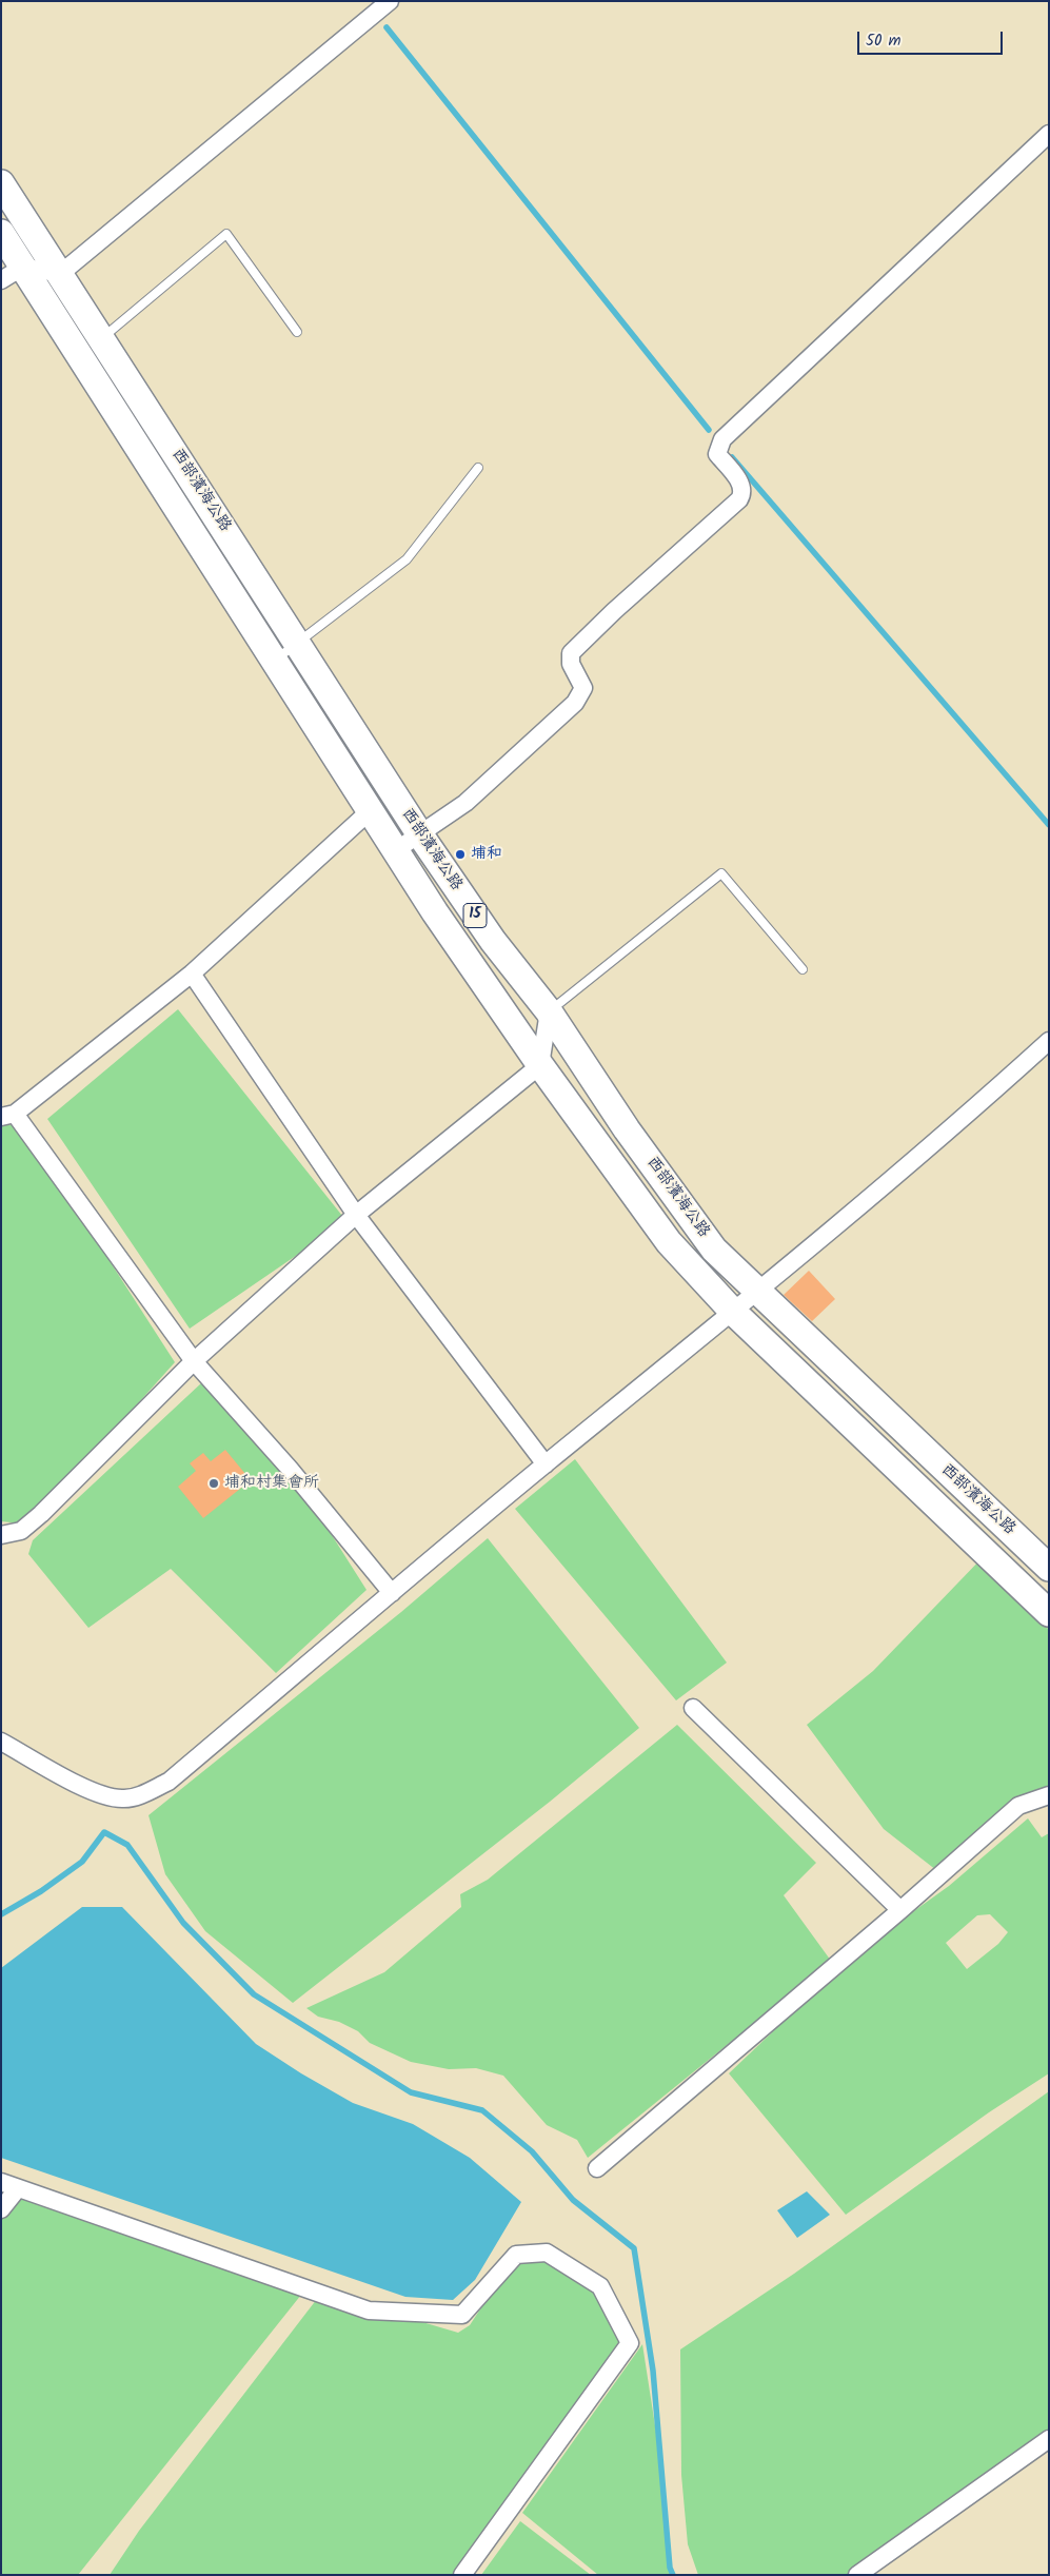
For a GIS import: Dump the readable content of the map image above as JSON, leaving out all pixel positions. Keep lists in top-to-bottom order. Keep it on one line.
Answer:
{"streets":{"main road":["西部濱海公路","15"]},"places":["埔和","埔和村集會所"],"scale_bar":"50 m"}
